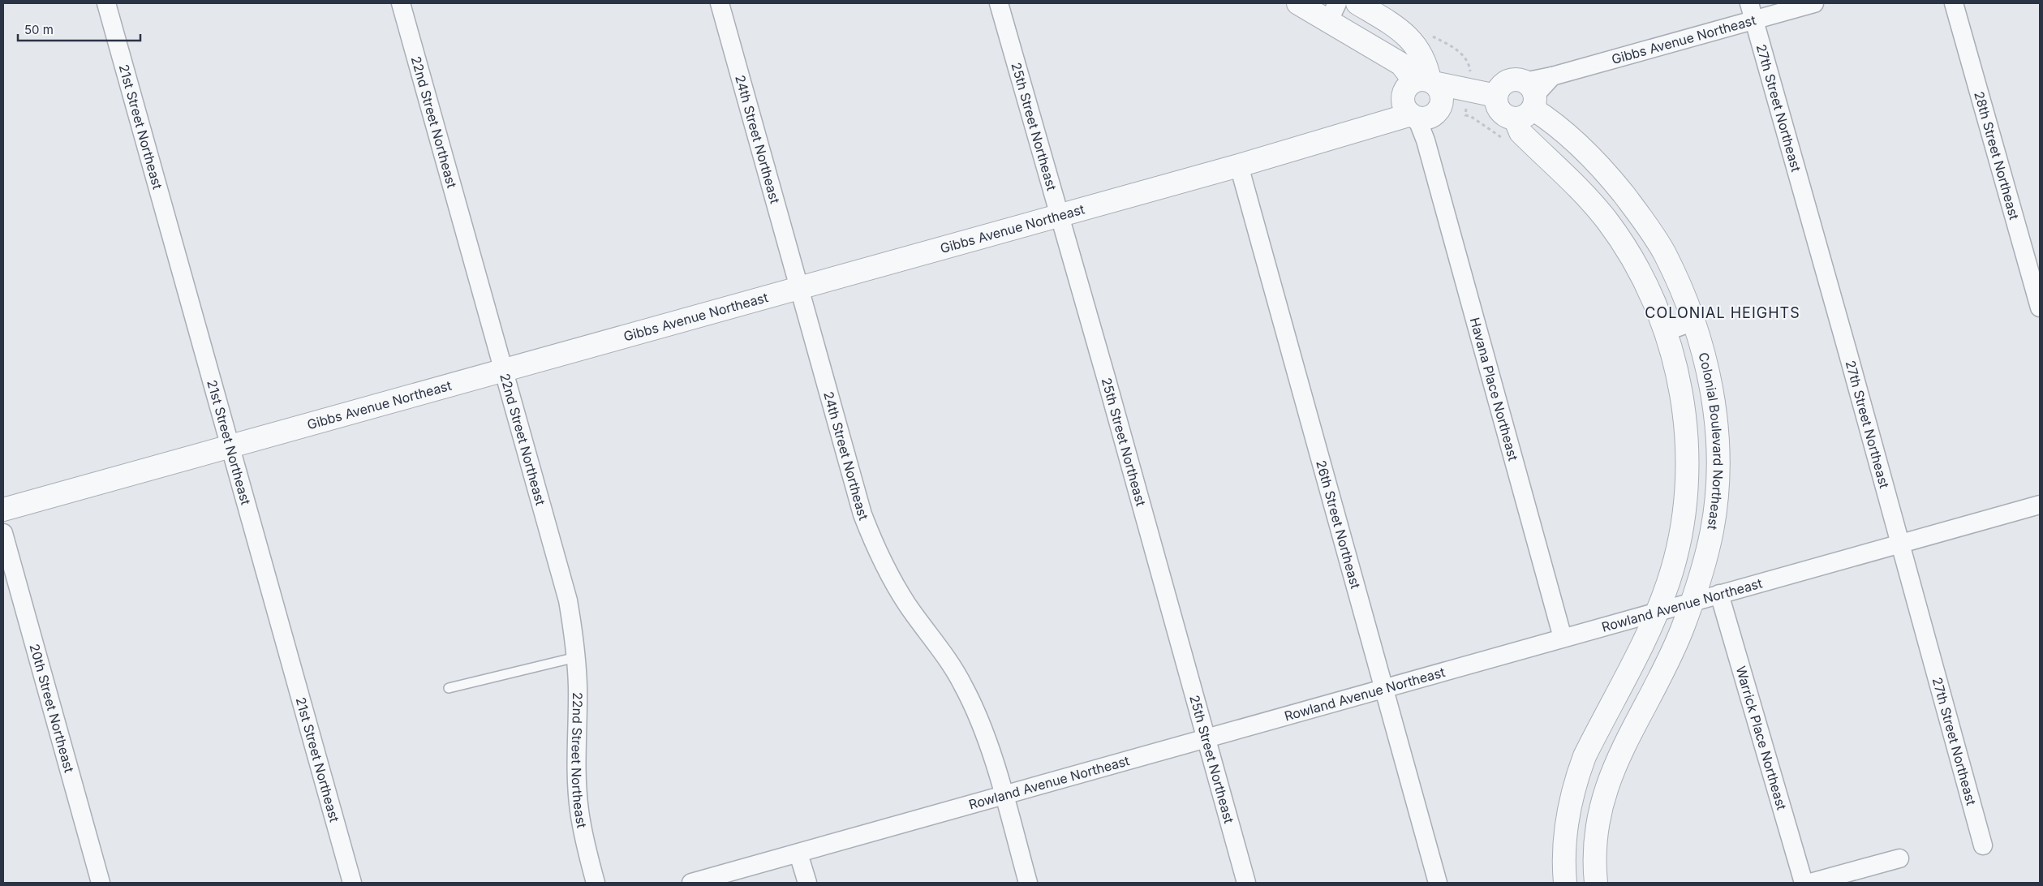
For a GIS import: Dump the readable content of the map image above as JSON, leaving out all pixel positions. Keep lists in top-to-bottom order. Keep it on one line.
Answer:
{"streets":{"street":["Gibbs Avenue Northeast","27th Street Northeast","22nd Street Northeast","21st Street Northeast","25th Street Northeast","24th Street Northeast","28th Street Northeast","Havana Place Northeast","Colonial Boulevard Northeast","26th Street Northeast","Rowland Avenue Northeast","20th Street Northeast","Warrick Place Northeast"]},"crossings":[["Gibbs Avenue Northeast","27th Street Northeast"],["Gibbs Avenue Northeast","22nd Street Northeast"],["Gibbs Avenue Northeast","21st Street Northeast"],["Gibbs Avenue Northeast","25th Street Northeast"],["Gibbs Avenue Northeast","24th Street Northeast"],["Gibbs Avenue Northeast","Havana Place Northeast"],["Gibbs Avenue Northeast","Colonial Boulevard Northeast"],["Gibbs Avenue Northeast","26th Street Northeast"],["27th Street Northeast","Rowland Avenue Northeast"],["25th Street Northeast","Rowland Avenue Northeast"],["24th Street Northeast","Rowland Avenue Northeast"],["Havana Place Northeast","Rowland Avenue Northeast"],["Colonial Boulevard Northeast","Rowland Avenue Northeast"],["26th Street Northeast","Rowland Avenue Northeast"],["Rowland Avenue Northeast","Warrick Place Northeast"]],"districts":["COLONIAL HEIGHTS"],"scale_bar":"50 m"}
